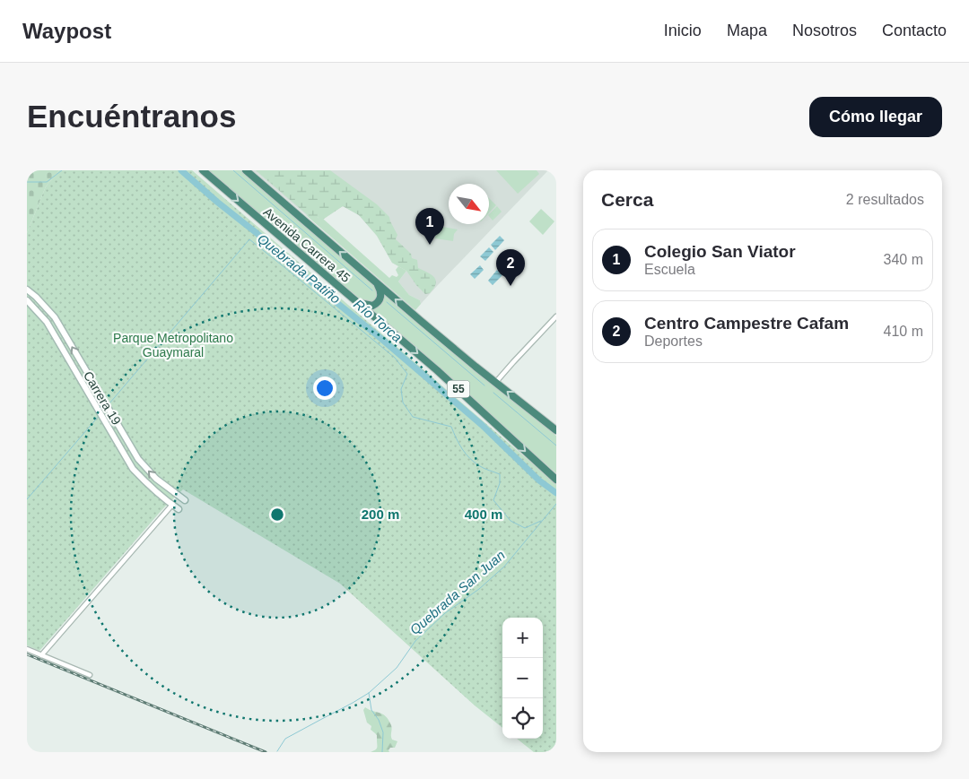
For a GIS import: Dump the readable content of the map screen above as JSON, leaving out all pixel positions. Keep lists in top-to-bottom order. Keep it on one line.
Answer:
{"streets":{"highway":["Avenida Carrera 45","55"],"main road":["Carrera 19"]},"water":["Quebrada Patiño","Río Torca","Quebrada San Juan"],"parks":["Parque Metropolitano Guaymaral"],"north":"bottom right","page":{"header":"Waypost","nav":["Inicio","Mapa","Nosotros","Contacto"],"buttons":"Cómo llegar","title":"Encuéntranos","heading":["Cerca","2 resultados"],"pins":["1","2"],"list":[{"mark":"1","name":"Colegio San Viator","note":"Escuela","value":"340 m"},{"mark":"2","name":"Centro Campestre Cafam","note":"Deportes","value":"410 m"}],"map_buttons":["+","−"]},"rings":["200 m","400 m"]}
